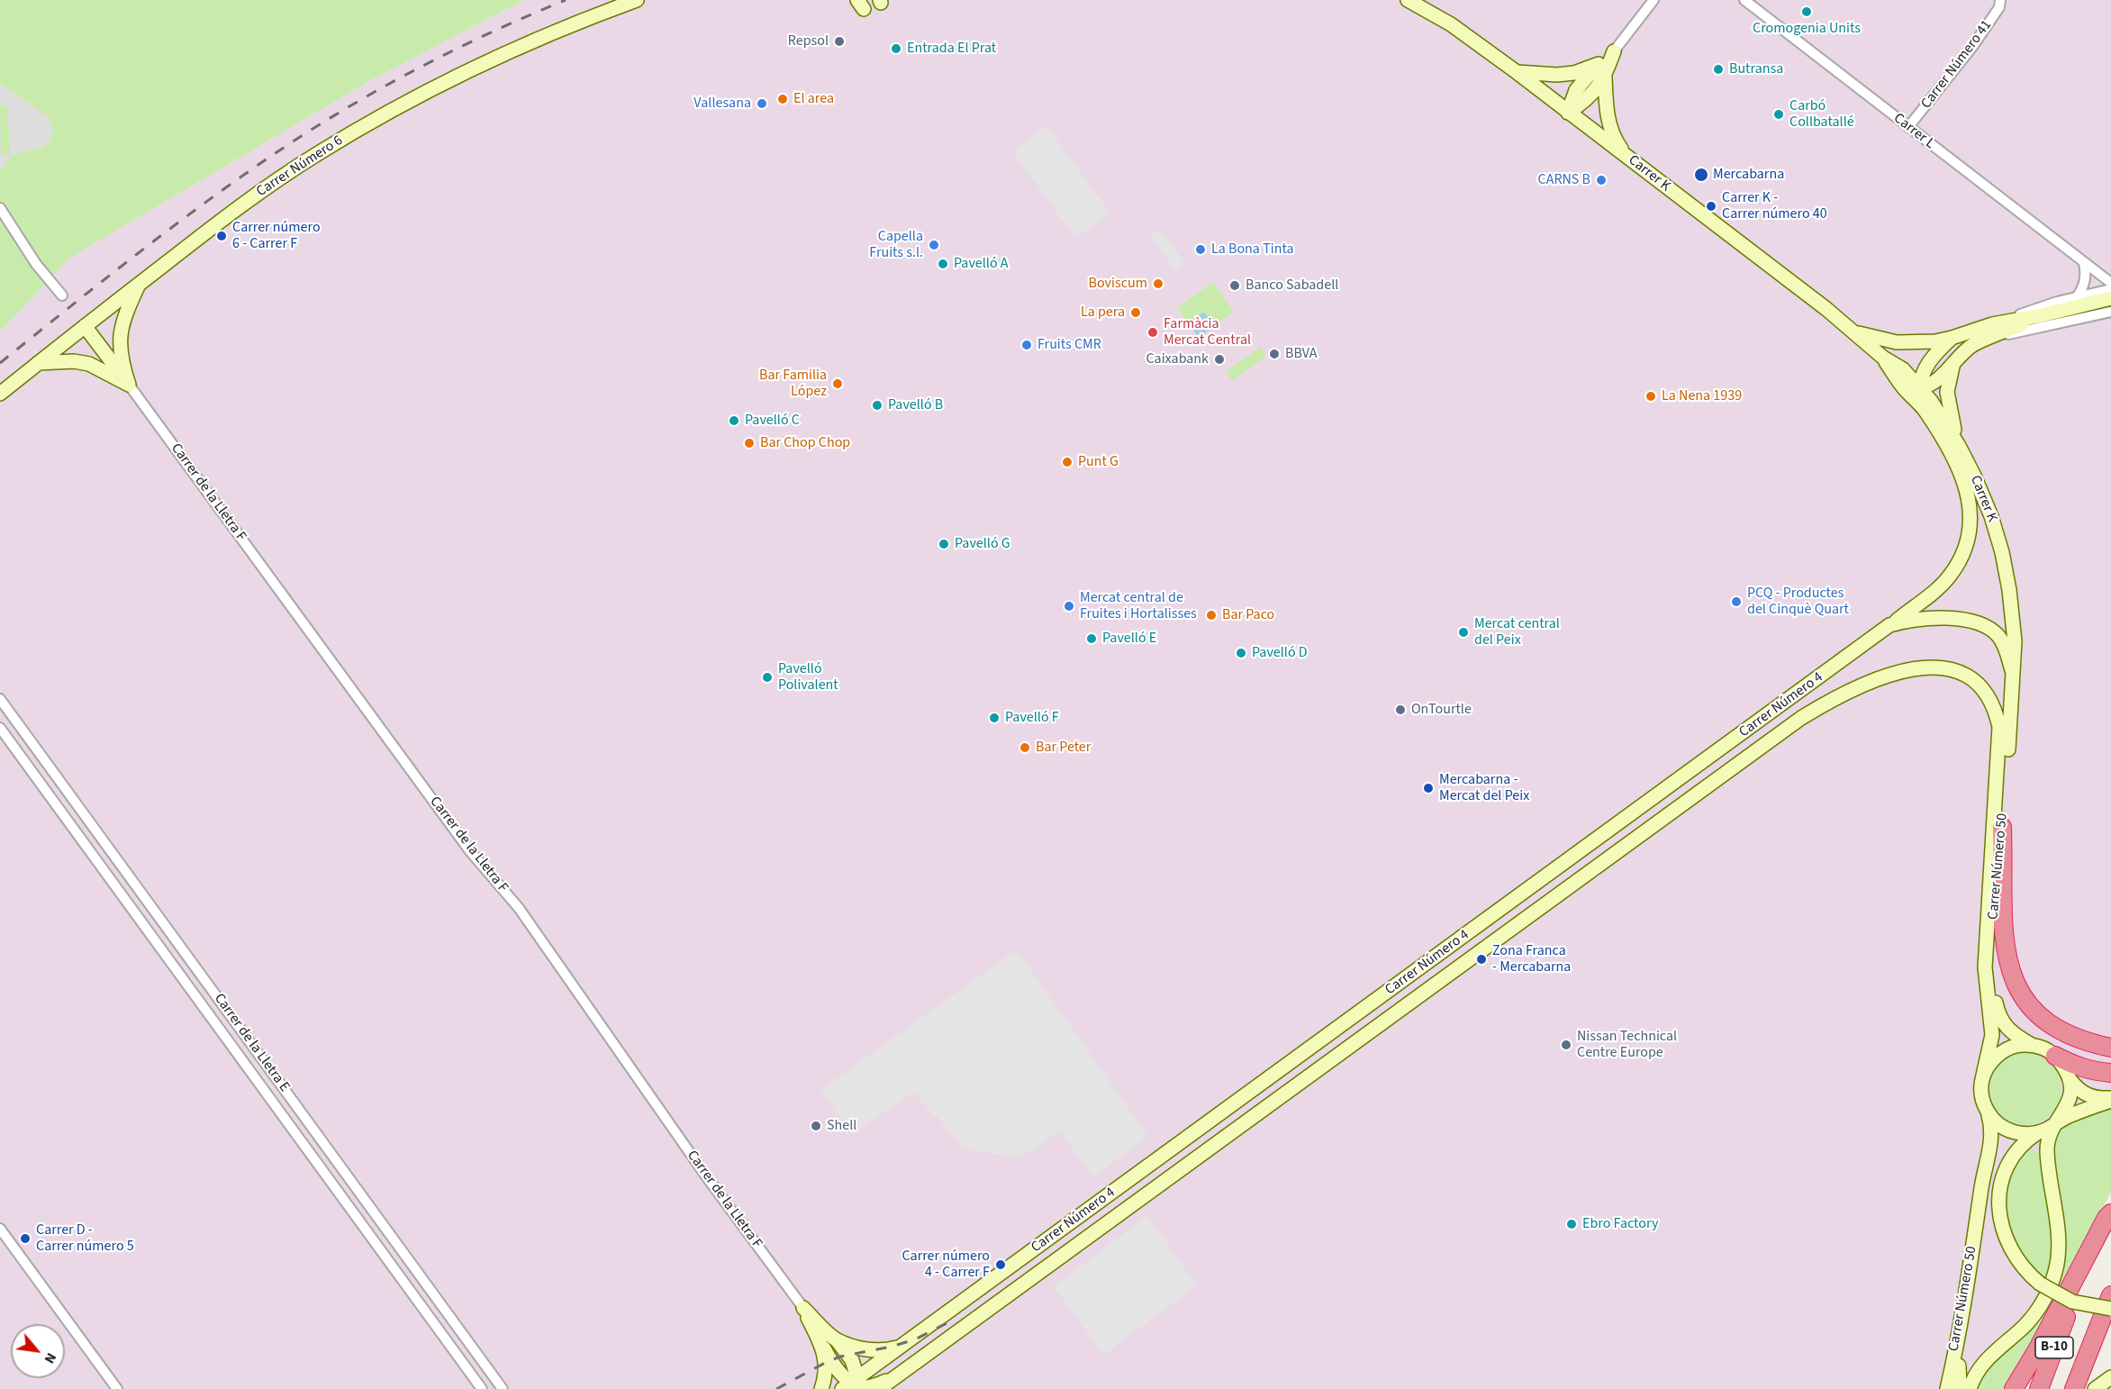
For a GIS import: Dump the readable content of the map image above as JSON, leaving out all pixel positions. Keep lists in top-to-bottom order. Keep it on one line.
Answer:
{"streets":{"highway":["B-10"],"street":["Carrer Número 41","Carrer L","Carrer Número 6","Carrer K","Carrer de la Lletra F","Carrer Número 4","Carrer Número 50","Carrer de la Lletra E"]},"crossings":[["Carrer Número 41","Carrer L"],["Carrer K","Carrer Número 4"],["Carrer K","Carrer Número 50"],["Carrer Número 4","Carrer Número 50"]],"places":["Cromogenia Units","Repsol","Entrada El Prat","Butransa","El area","Vallesana","Carbó Collbatallé","Mercabarna","CARNS B","Carrer K - Carrer número 40","Carrer número 6 - Carrer F","Capella Fruits s.l.","La Bona Tinta","Pavelló A","Boviscum","Banco Sabadell","La pera","Farmàcia Mercat Central","Fruits CMR","BBVA","Caixabank","Bar Familia López","La Nena 1939","Pavelló B","Pavelló C","Bar Chop Chop","Punt G","Pavelló G","PCQ - Productes del Cinquè Quart","Mercat central de Fruites i Hortalisses","Bar Paco","Mercat central del Peix","Pavelló E","Pavelló D","Pavelló Polivalent","OnTourtle","Pavelló F","Bar Peter","Mercabarna - Mercat del Peix","Zona Franca - Mercabarna","Nissan Technical Centre Europe","Shell","Ebro Factory","Carrer D - Carrer número 5","Carrer número 4 - Carrer F"],"north":"bottom right"}
